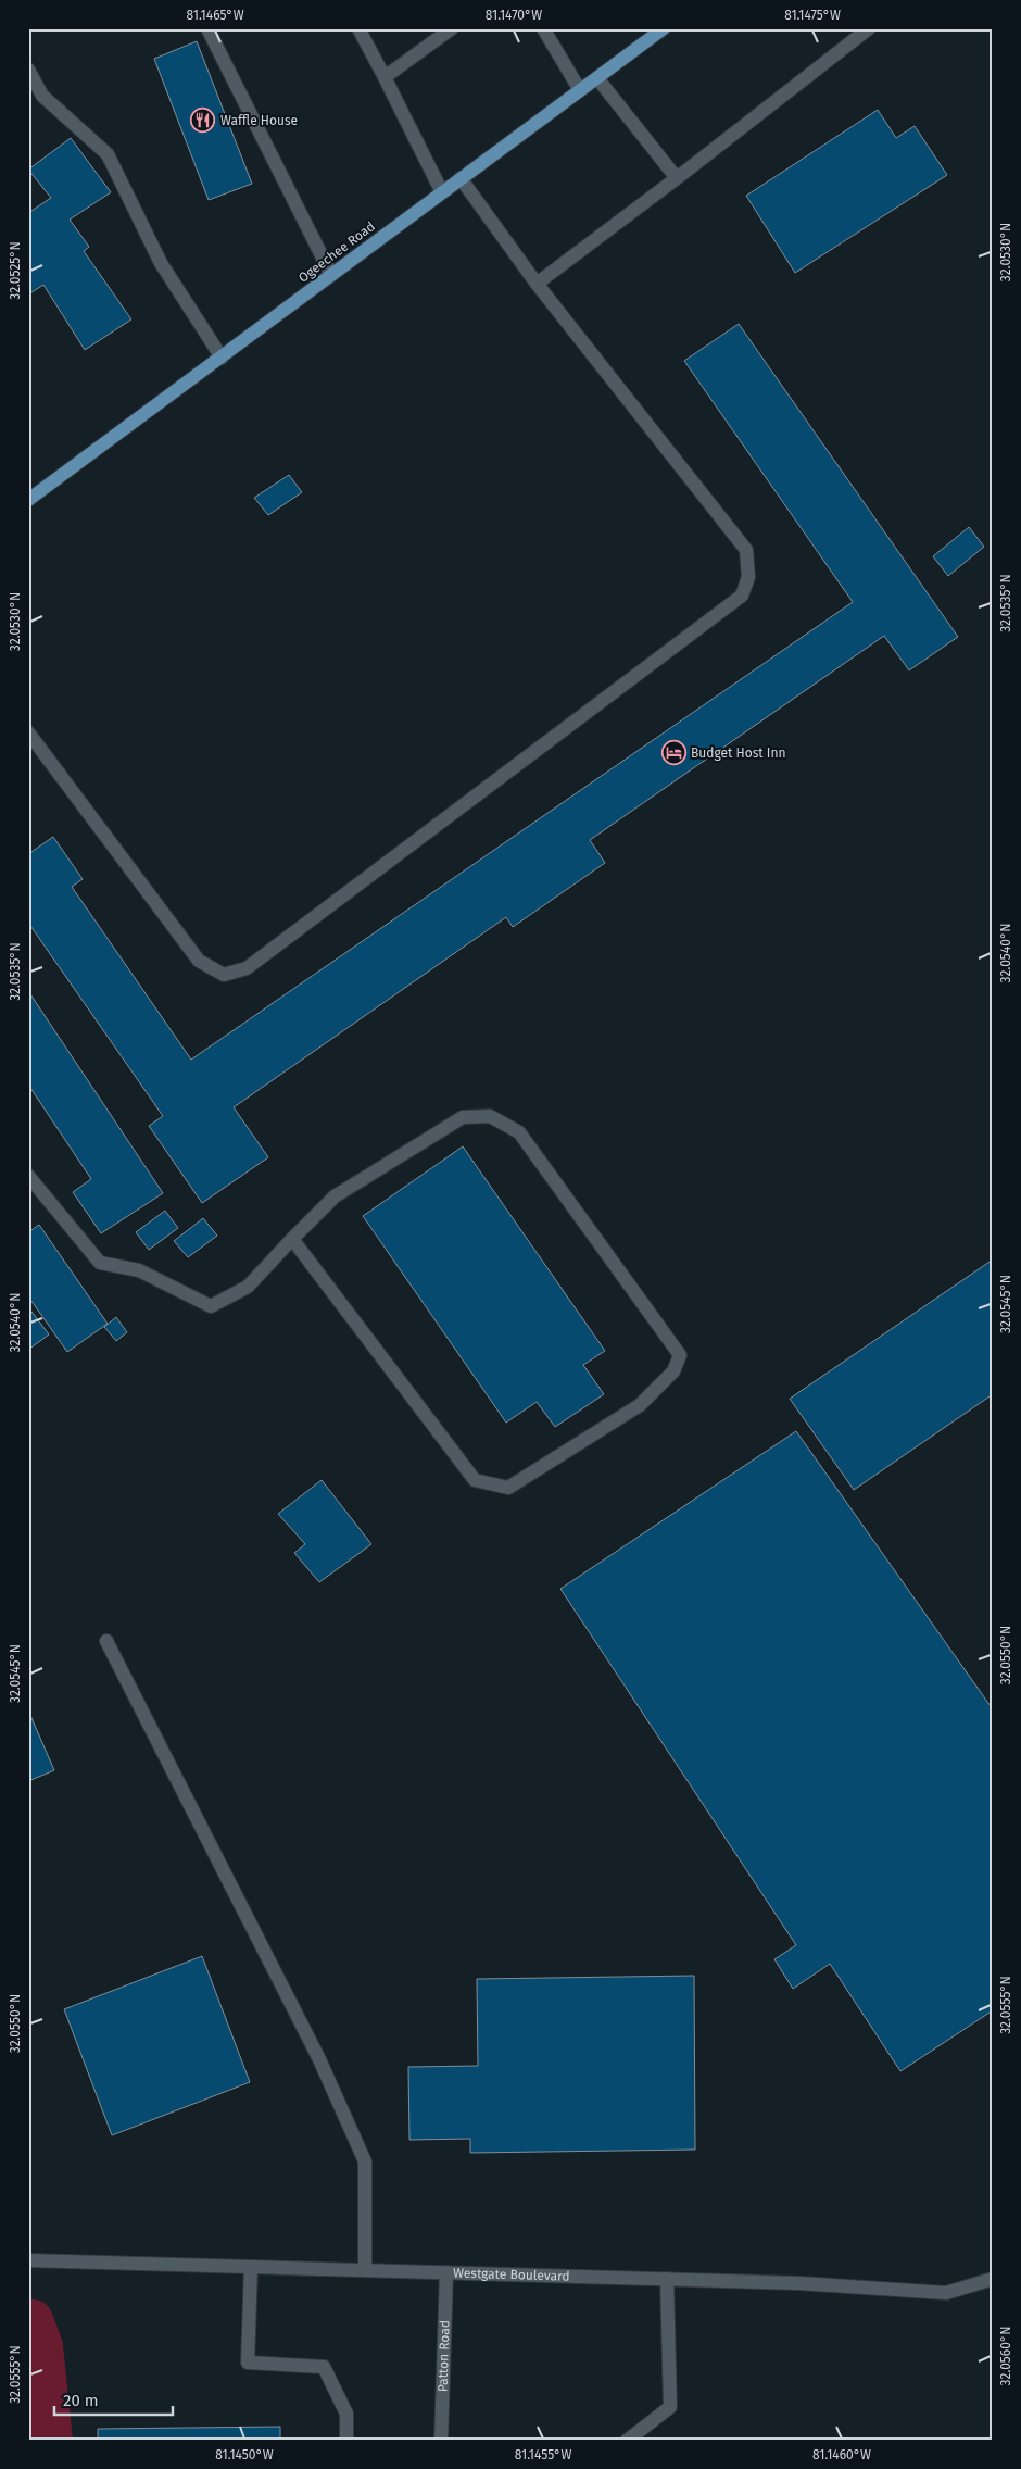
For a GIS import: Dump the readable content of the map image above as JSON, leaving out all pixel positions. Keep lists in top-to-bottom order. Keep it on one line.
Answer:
{"streets":{"main road":["Ogeechee Road"],"street":["Westgate Boulevard","Patton Road"]},"crossings":[["Westgate Boulevard","Patton Road"]],"places":{"restaurant":["Waffle House"],"hotel":["Budget Host Inn"]},"scale_bar":"20 m","coordinates":["81.1465°W","81.1470°W","81.1475°W","32.0530°N","32.0525°N","32.0535°N","32.0540°N","32.0545°N","32.0550°N","32.0555°N","32.0560°N","81.1450°W","81.1455°W","81.1460°W"]}
